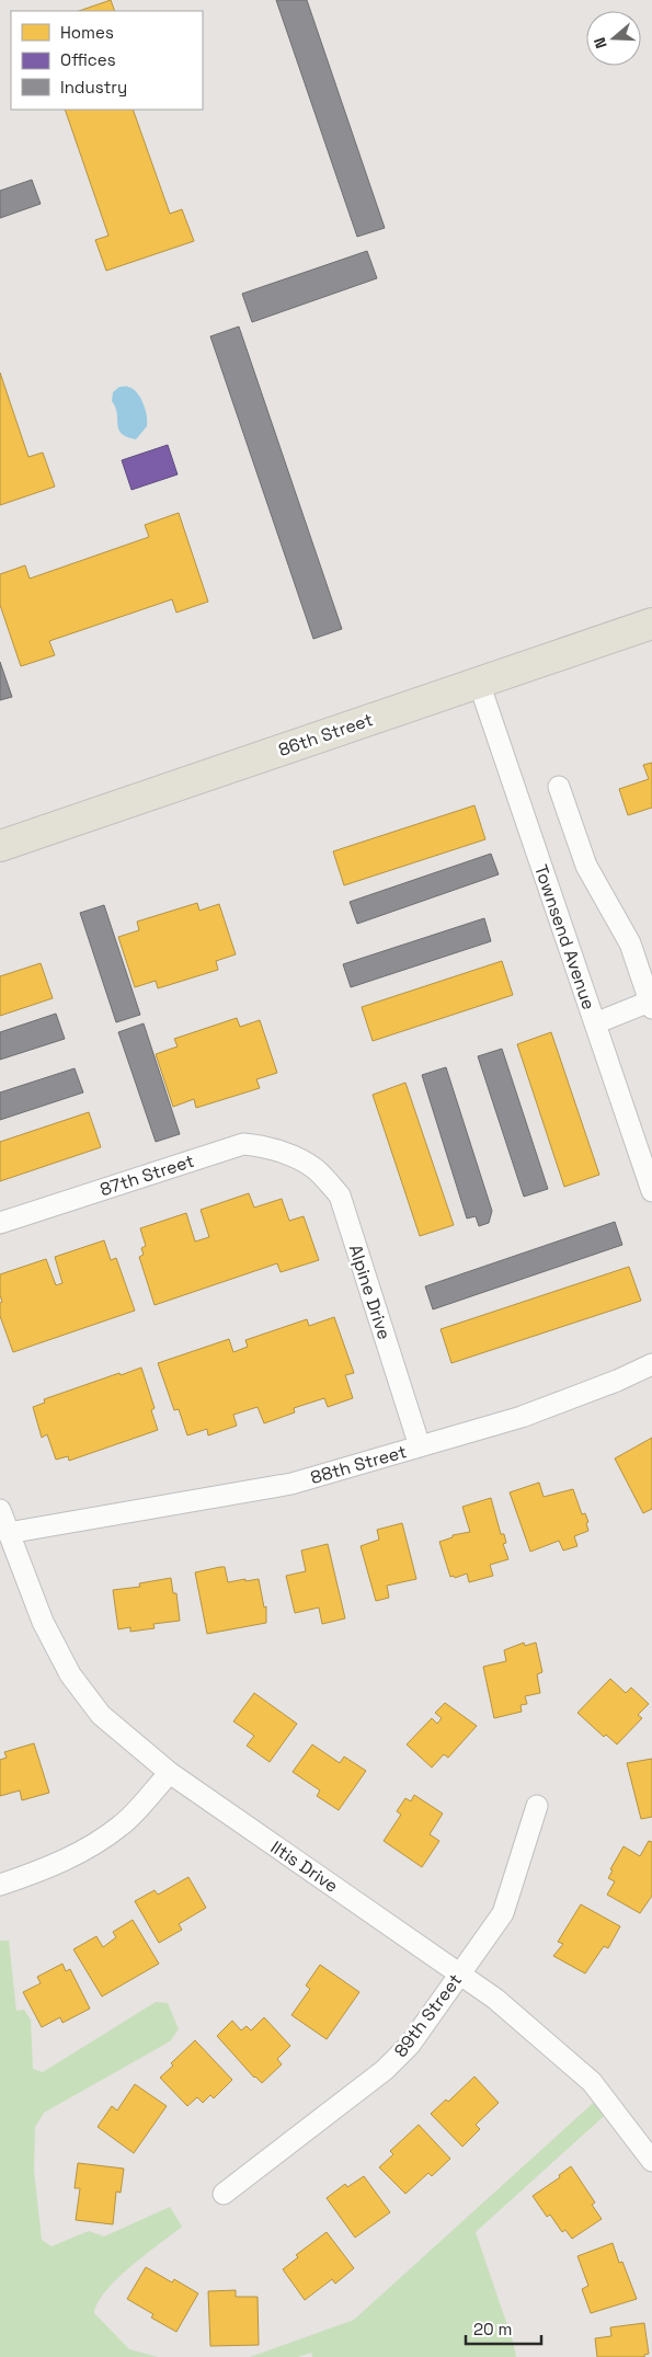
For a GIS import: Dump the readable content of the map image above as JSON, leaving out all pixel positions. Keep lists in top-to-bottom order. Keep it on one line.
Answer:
{"streets":{"main road":["86th Street"],"street":["Townsend Avenue","87th Street","Alpine Drive","88th Street","Iltis Drive","89th Street"]},"crossings":[["86th Street","Townsend Avenue"],["87th Street","Alpine Drive"],["Alpine Drive","88th Street"],["88th Street","Iltis Drive"],["Iltis Drive","89th Street"]],"legend":["Homes","Offices","Industry"],"scale_bar":"20 m","north":"left"}
